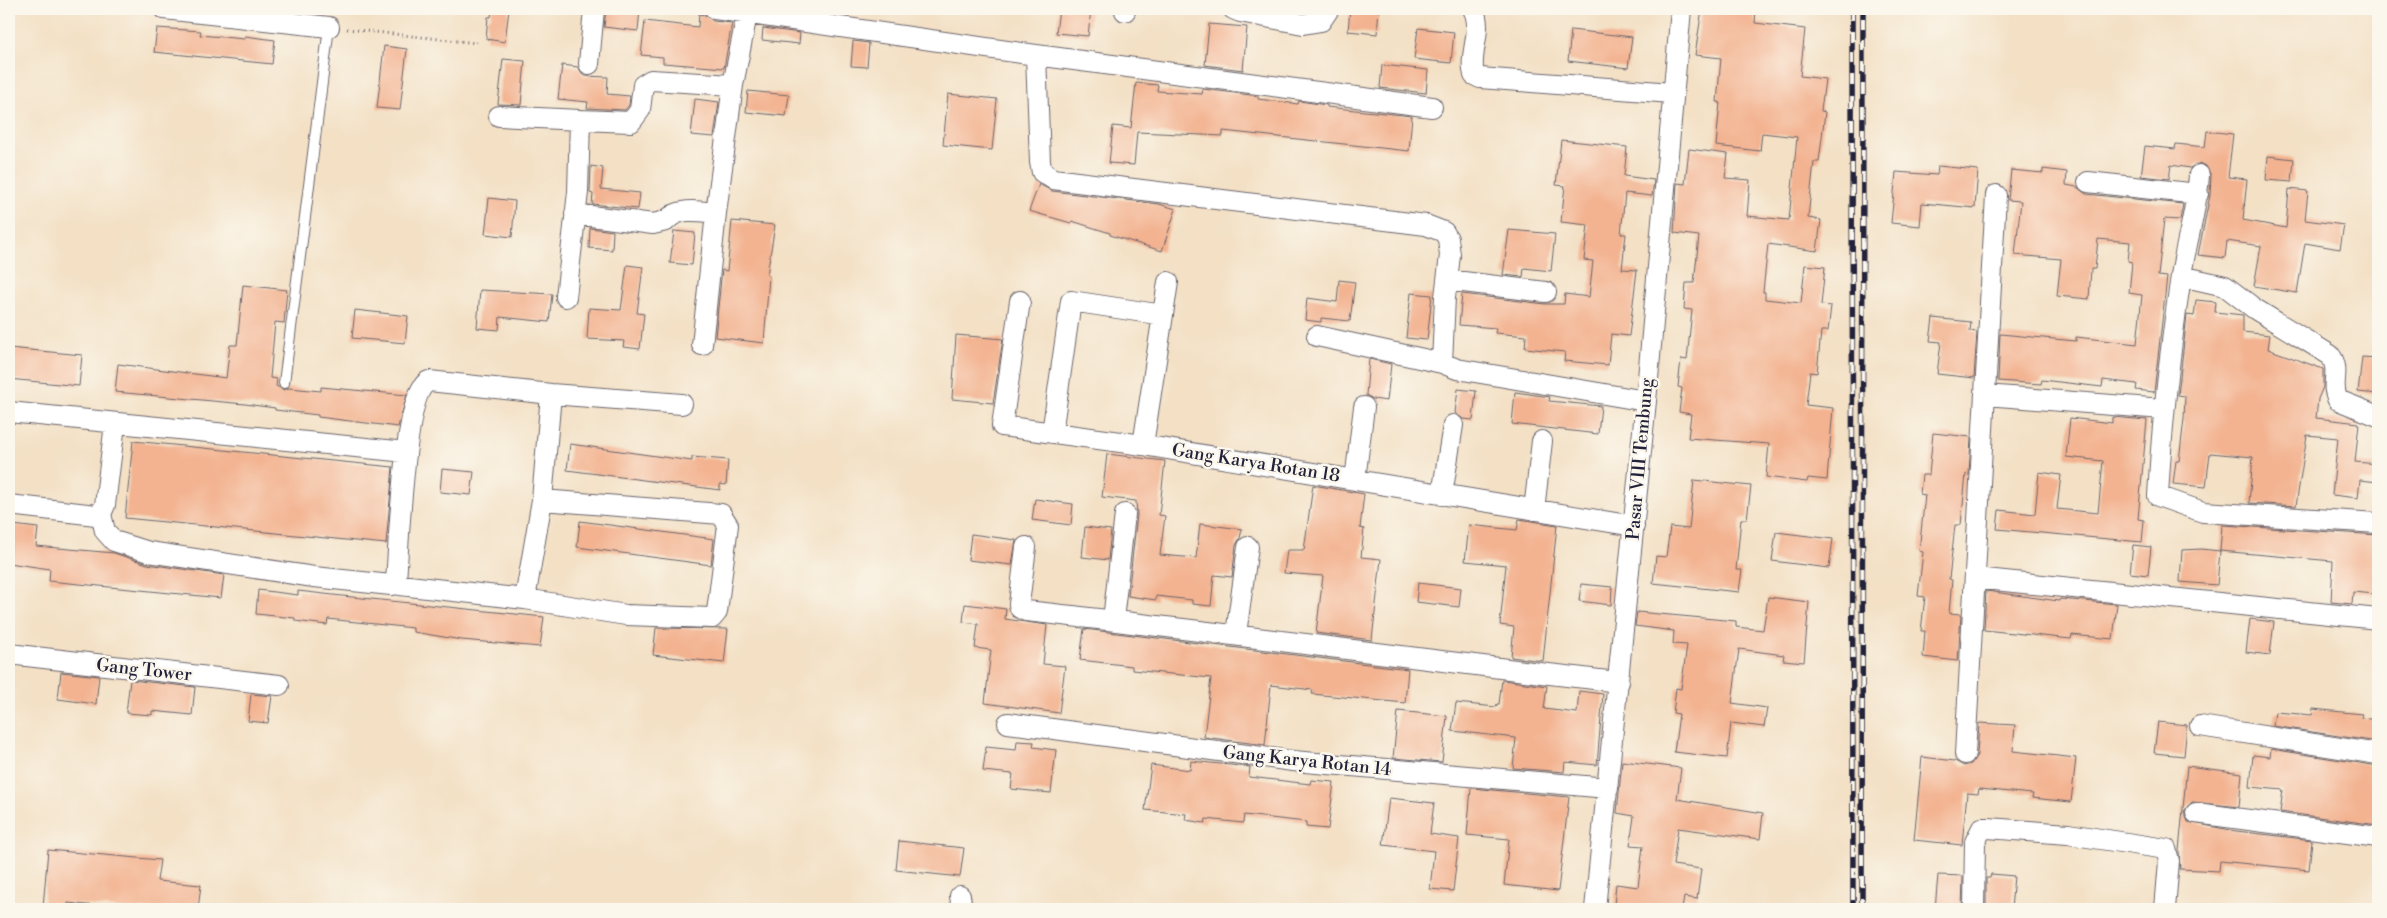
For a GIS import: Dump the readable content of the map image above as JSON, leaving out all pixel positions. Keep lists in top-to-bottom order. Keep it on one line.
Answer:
{"streets":{"street":["Pasar VIII Tembung","Gang Karya Rotan 18","Gang Tower","Gang Karya Rotan 14"]},"crossings":[["Pasar VIII Tembung","Gang Karya Rotan 18"],["Pasar VIII Tembung","Gang Karya Rotan 14"]]}
